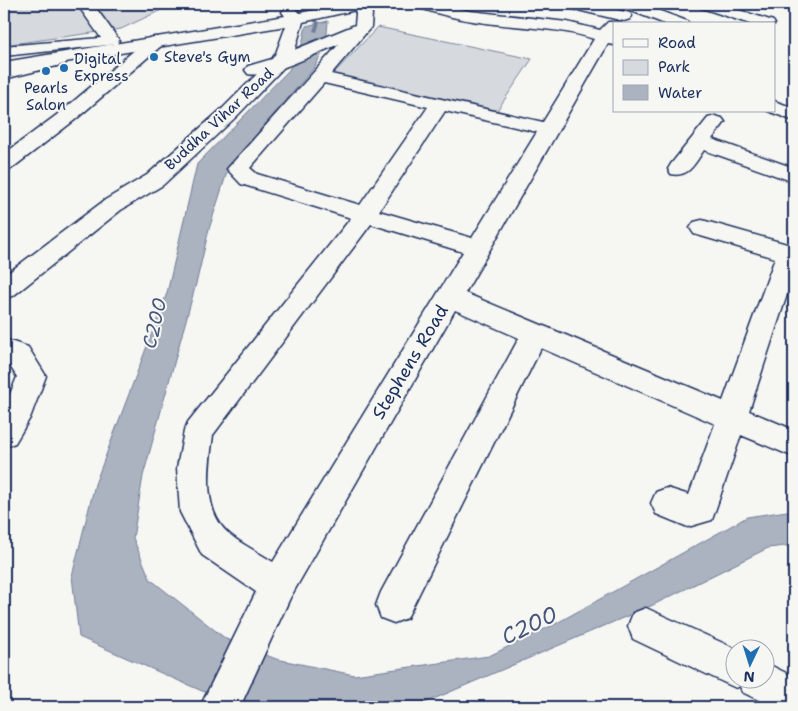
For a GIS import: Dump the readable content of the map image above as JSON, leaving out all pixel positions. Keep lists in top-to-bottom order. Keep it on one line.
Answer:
{"streets":{"street":["Buddha Vihar Road","Stephens Road"]},"water":["C200"],"places":["Steve's Gym","Digital Express","Pearls Salon"],"legend":["Road","Park","Water"],"north":"bottom"}
